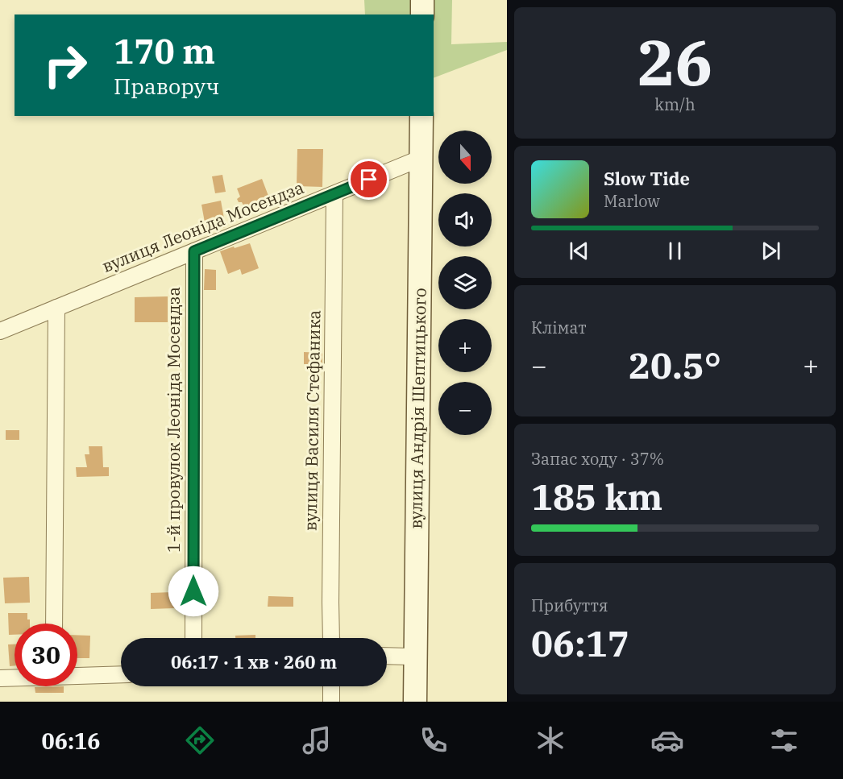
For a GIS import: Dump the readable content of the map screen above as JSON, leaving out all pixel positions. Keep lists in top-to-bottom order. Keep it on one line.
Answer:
{"streets":{"street":["вулиця Леоніда Мосендза","вулиця Андрія Шептицького","1-й провулок Леоніда Мосендза","вулиця Василя Стефаника"]},"crossings":[["вулиця Леоніда Мосендза","вулиця Андрія Шептицького"],["вулиця Леоніда Мосендза","1-й провулок Леоніда Мосендза"],["вулиця Леоніда Мосендза","вулиця Василя Стефаника"]],"north":"bottom","page":{"tile":[["26","km/h"],"Клімат",["Запас ходу · 37%","185 km"],["Прибуття","06:17"]],"turn":["170 m","Праворуч"],"map_buttons":["+","−"],"song":["Slow Tide","Marlow"],"heat":["−","20.5°","+"],"limit":"30","trip":"06:17 · 1 хв · 260 m","tabs":"06:16"}}
